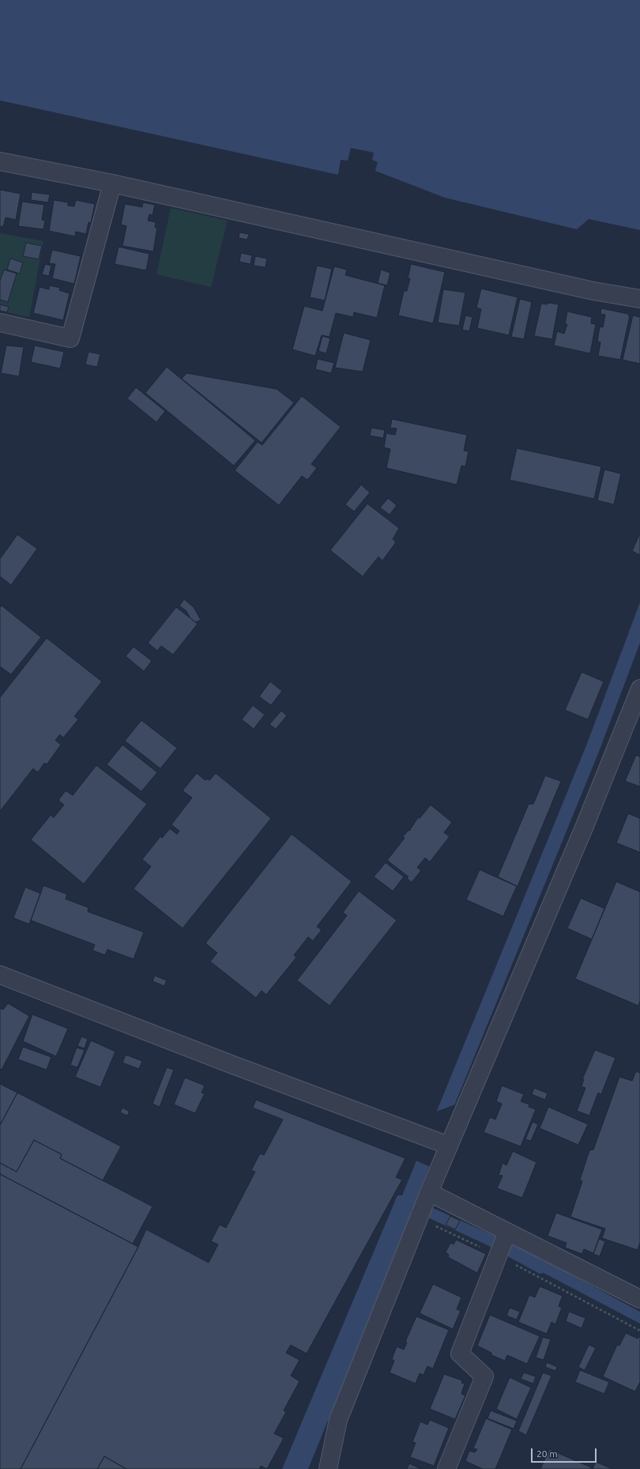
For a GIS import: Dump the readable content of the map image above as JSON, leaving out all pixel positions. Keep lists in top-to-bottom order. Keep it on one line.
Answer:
{"scale_bar":"20 m"}
